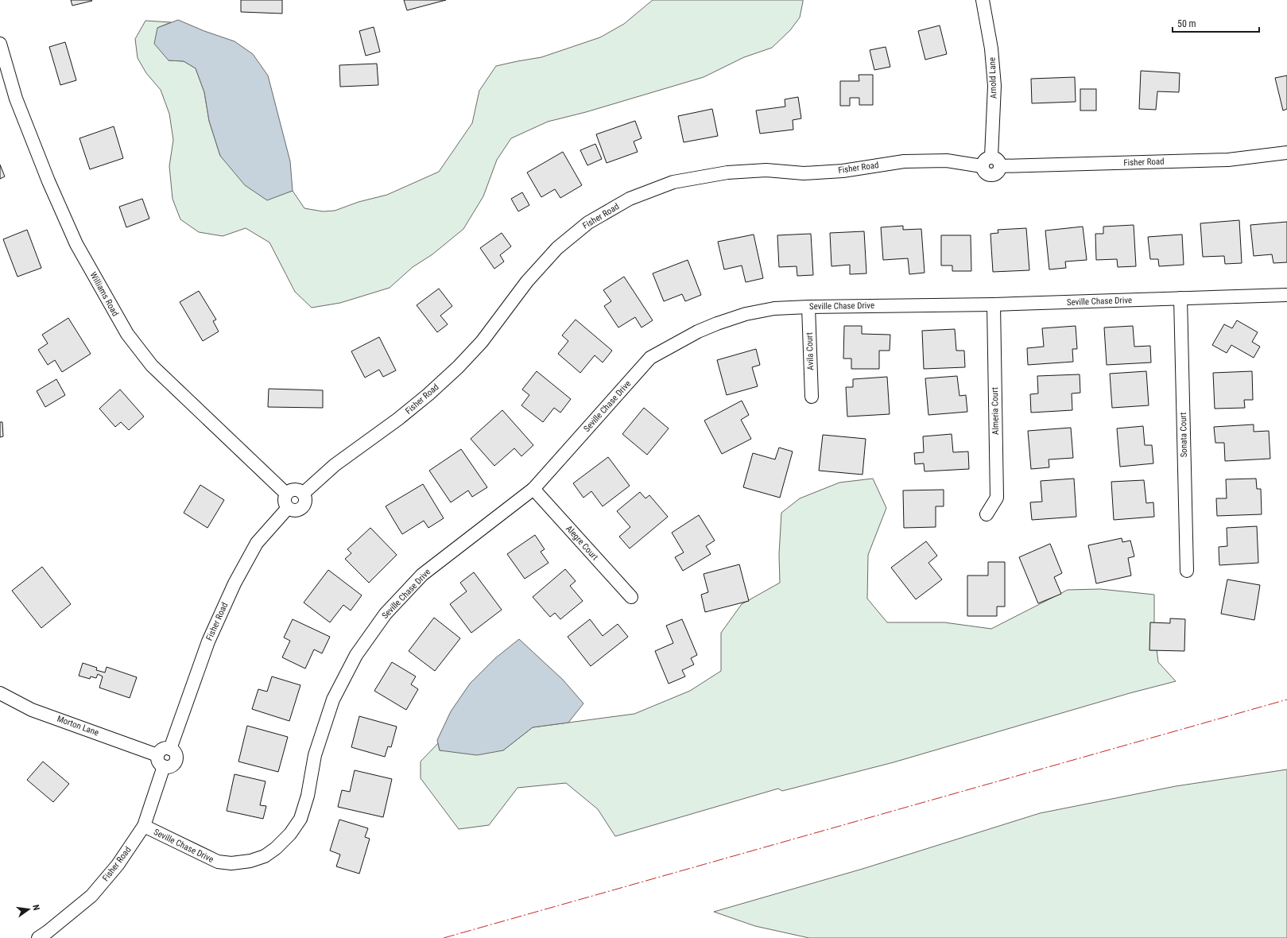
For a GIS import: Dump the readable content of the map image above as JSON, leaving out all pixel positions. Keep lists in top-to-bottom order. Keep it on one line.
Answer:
{"streets":{"street":["Arnold Lane","Fisher Road","Williams Road","Seville Chase Drive","Avila Court","Almeria Court","Sonata Court","Alegre Court","Morton Lane"]},"crossings":[["Arnold Lane","Fisher Road"],["Fisher Road","Williams Road"],["Fisher Road","Seville Chase Drive"],["Fisher Road","Morton Lane"],["Seville Chase Drive","Avila Court"],["Seville Chase Drive","Almeria Court"],["Seville Chase Drive","Sonata Court"],["Seville Chase Drive","Alegre Court"]],"scale_bar":"50 m","north":"right"}
